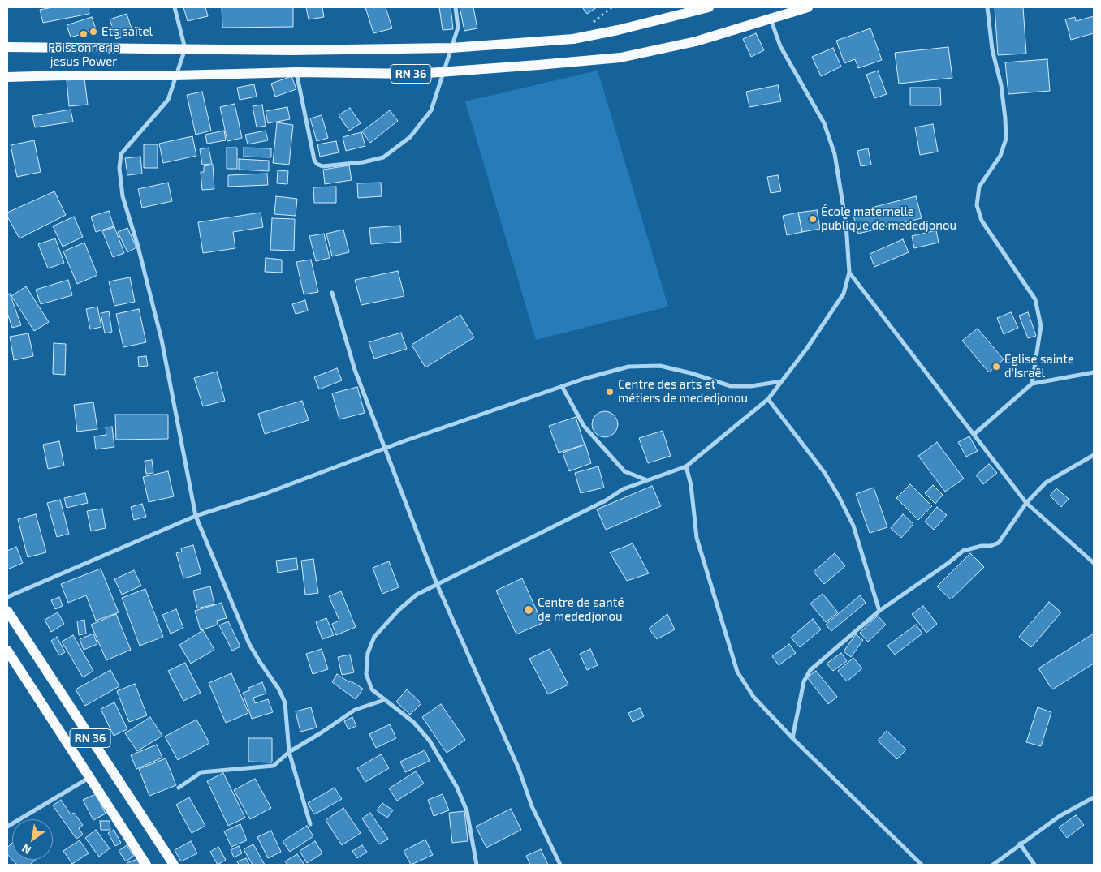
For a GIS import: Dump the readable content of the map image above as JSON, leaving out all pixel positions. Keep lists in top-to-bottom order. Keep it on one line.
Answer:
{"streets":{"main road":["RN 36"]},"places":["Ets saïtel","Poissonnerie jesus Power","École maternelle publique de mededjonou","Eglise sainte d'Israël","Centre des arts et métiers de mededjonou","Centre de santé de mededjonou"],"north":"bottom left"}
